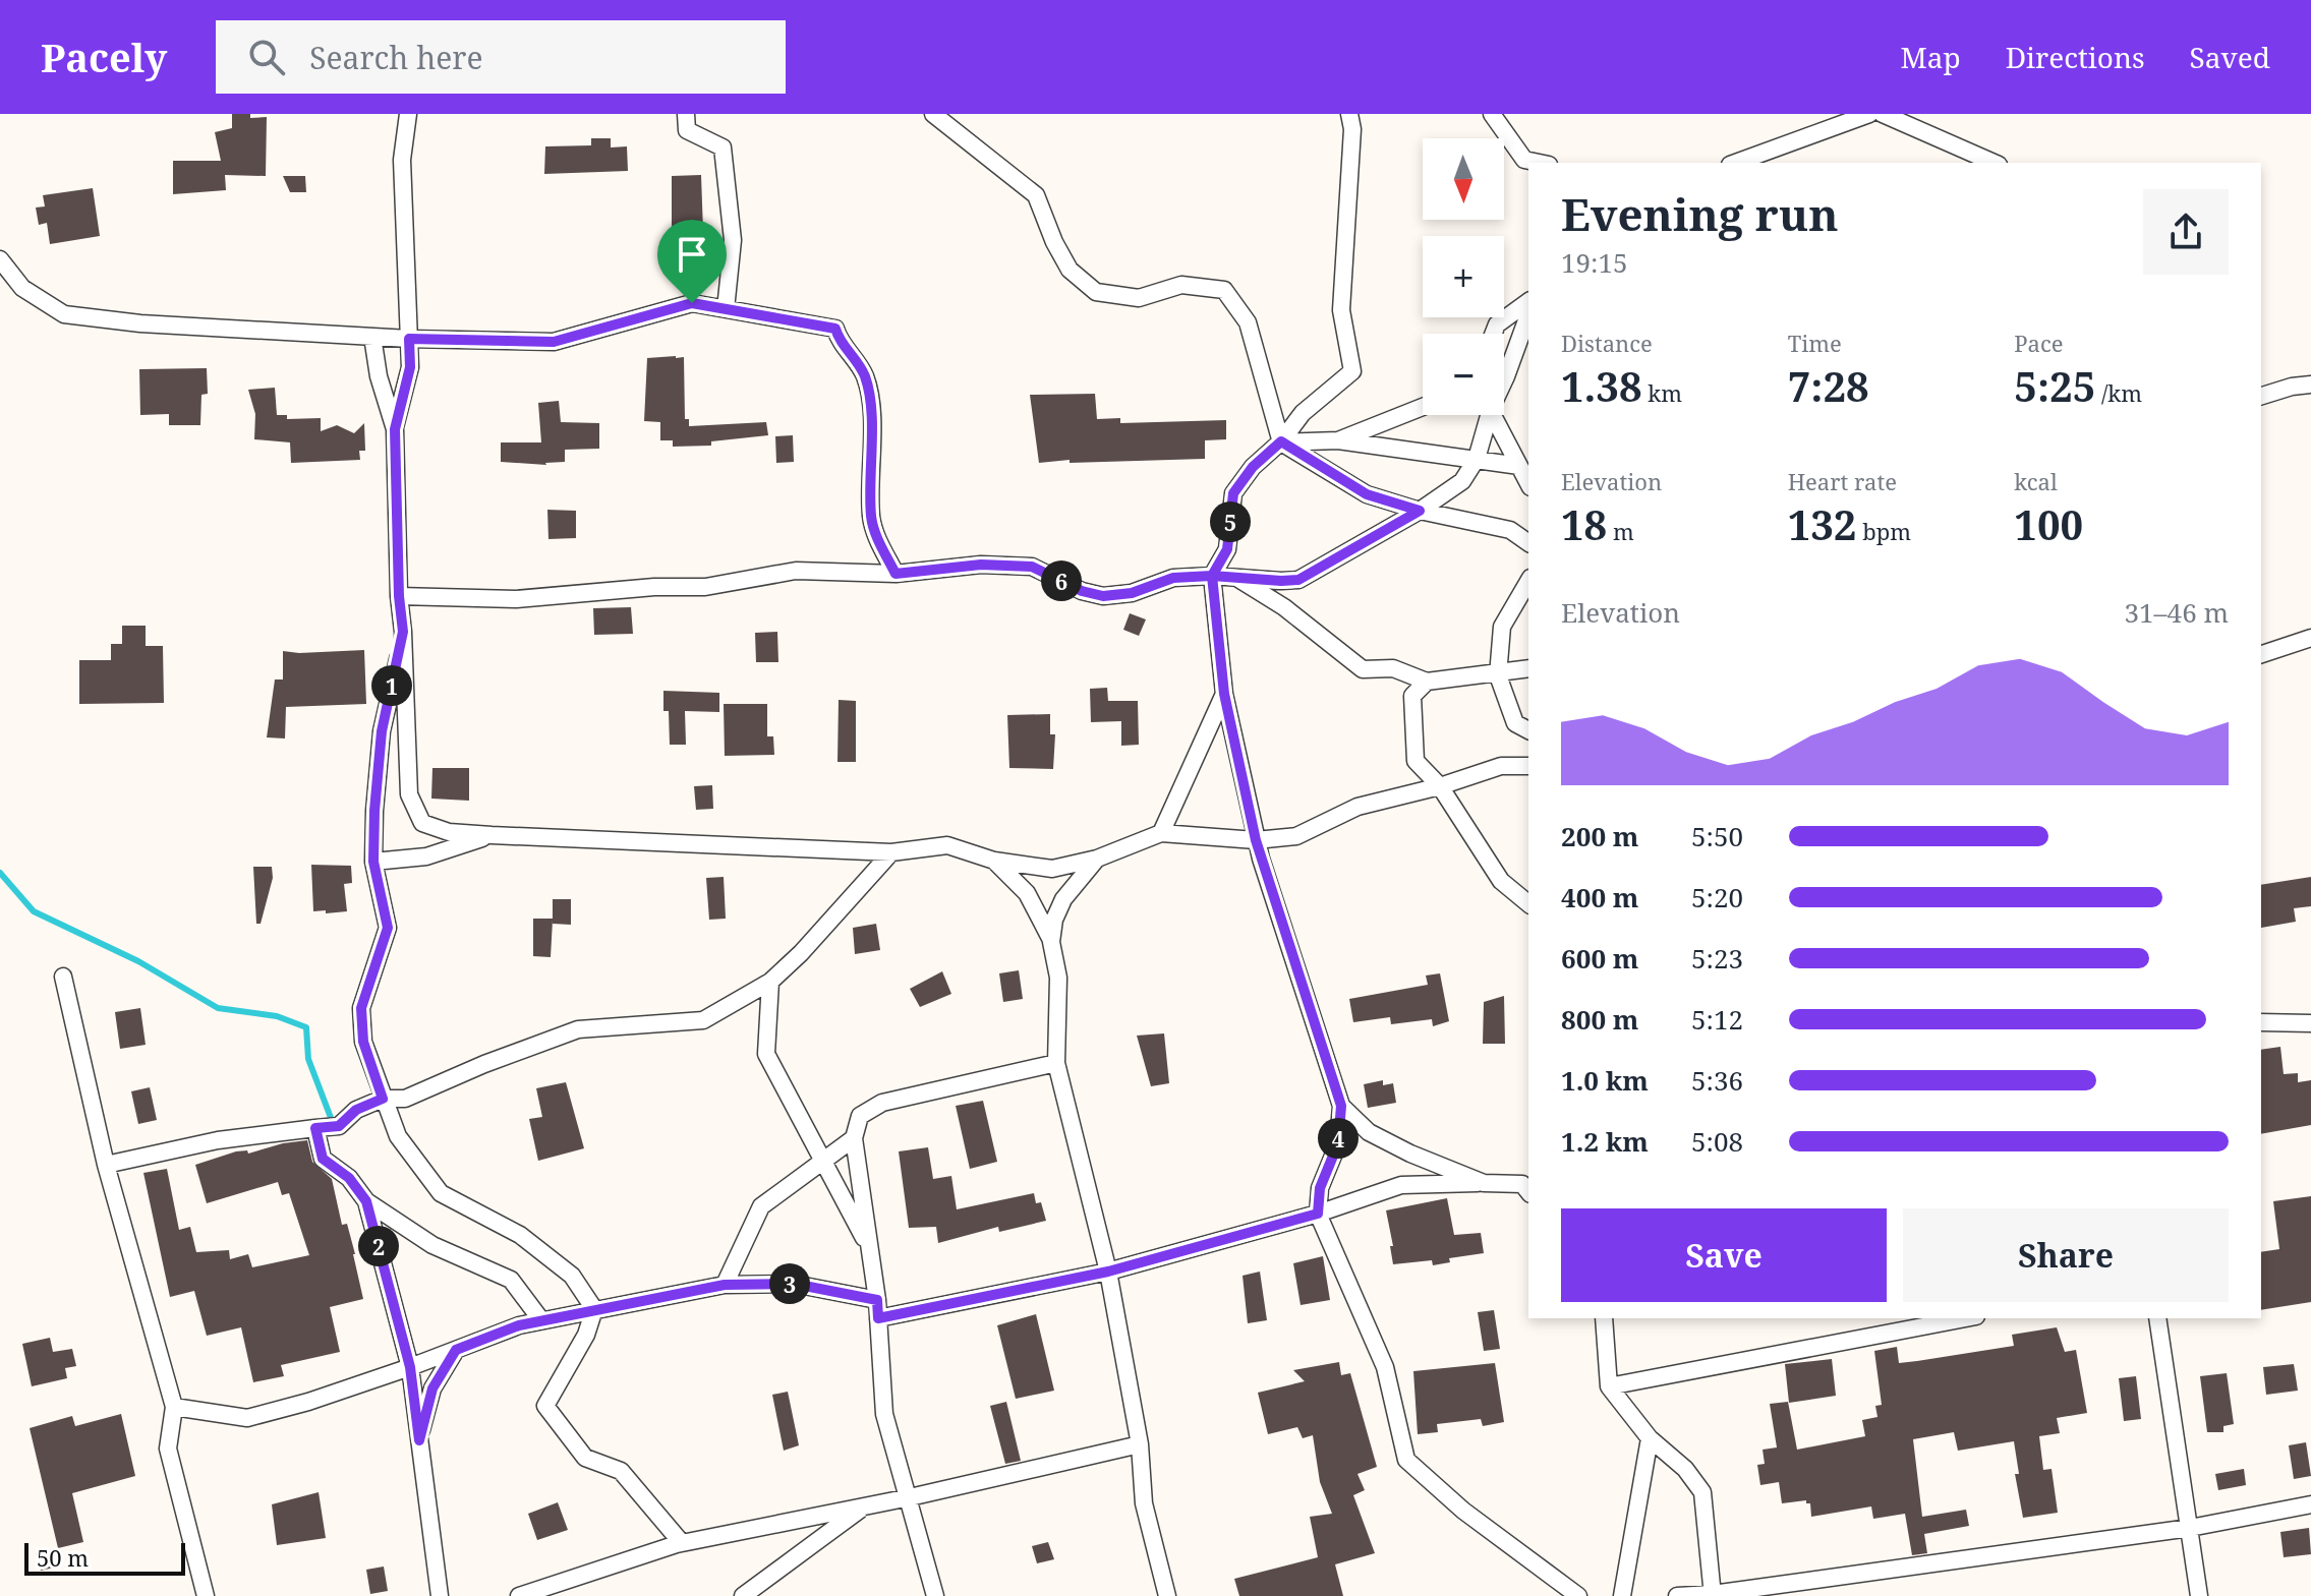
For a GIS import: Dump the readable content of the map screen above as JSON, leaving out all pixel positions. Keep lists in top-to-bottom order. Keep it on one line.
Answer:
{"scale_bar":"50 m","north":"bottom","page":{"header":"Pacely","search":"Search here","nav":["Map","Directions","Saved"],"map_buttons":["+","−"],"heading":["Evening run","19:15"],"stats":[["Distance","1.38 km"],["Time","7:28"],["Pace","5:25 /km"],["Elevation","18 m"],["Heart rate","132 bpm"],["kcal","100"]],"pins":["5","6","1","4","2","3"],"chart":["Elevation","31–46 m"],"list":[{"name":"200 m","note":"5:50"},{"name":"400 m","note":"5:20"},{"name":"600 m","note":"5:23"},{"name":"800 m","note":"5:12"},{"name":"1.0 km","note":"5:36"},{"name":"1.2 km","note":"5:08"}],"buttons":["Save","Share"],"scale":"50 m"}}
